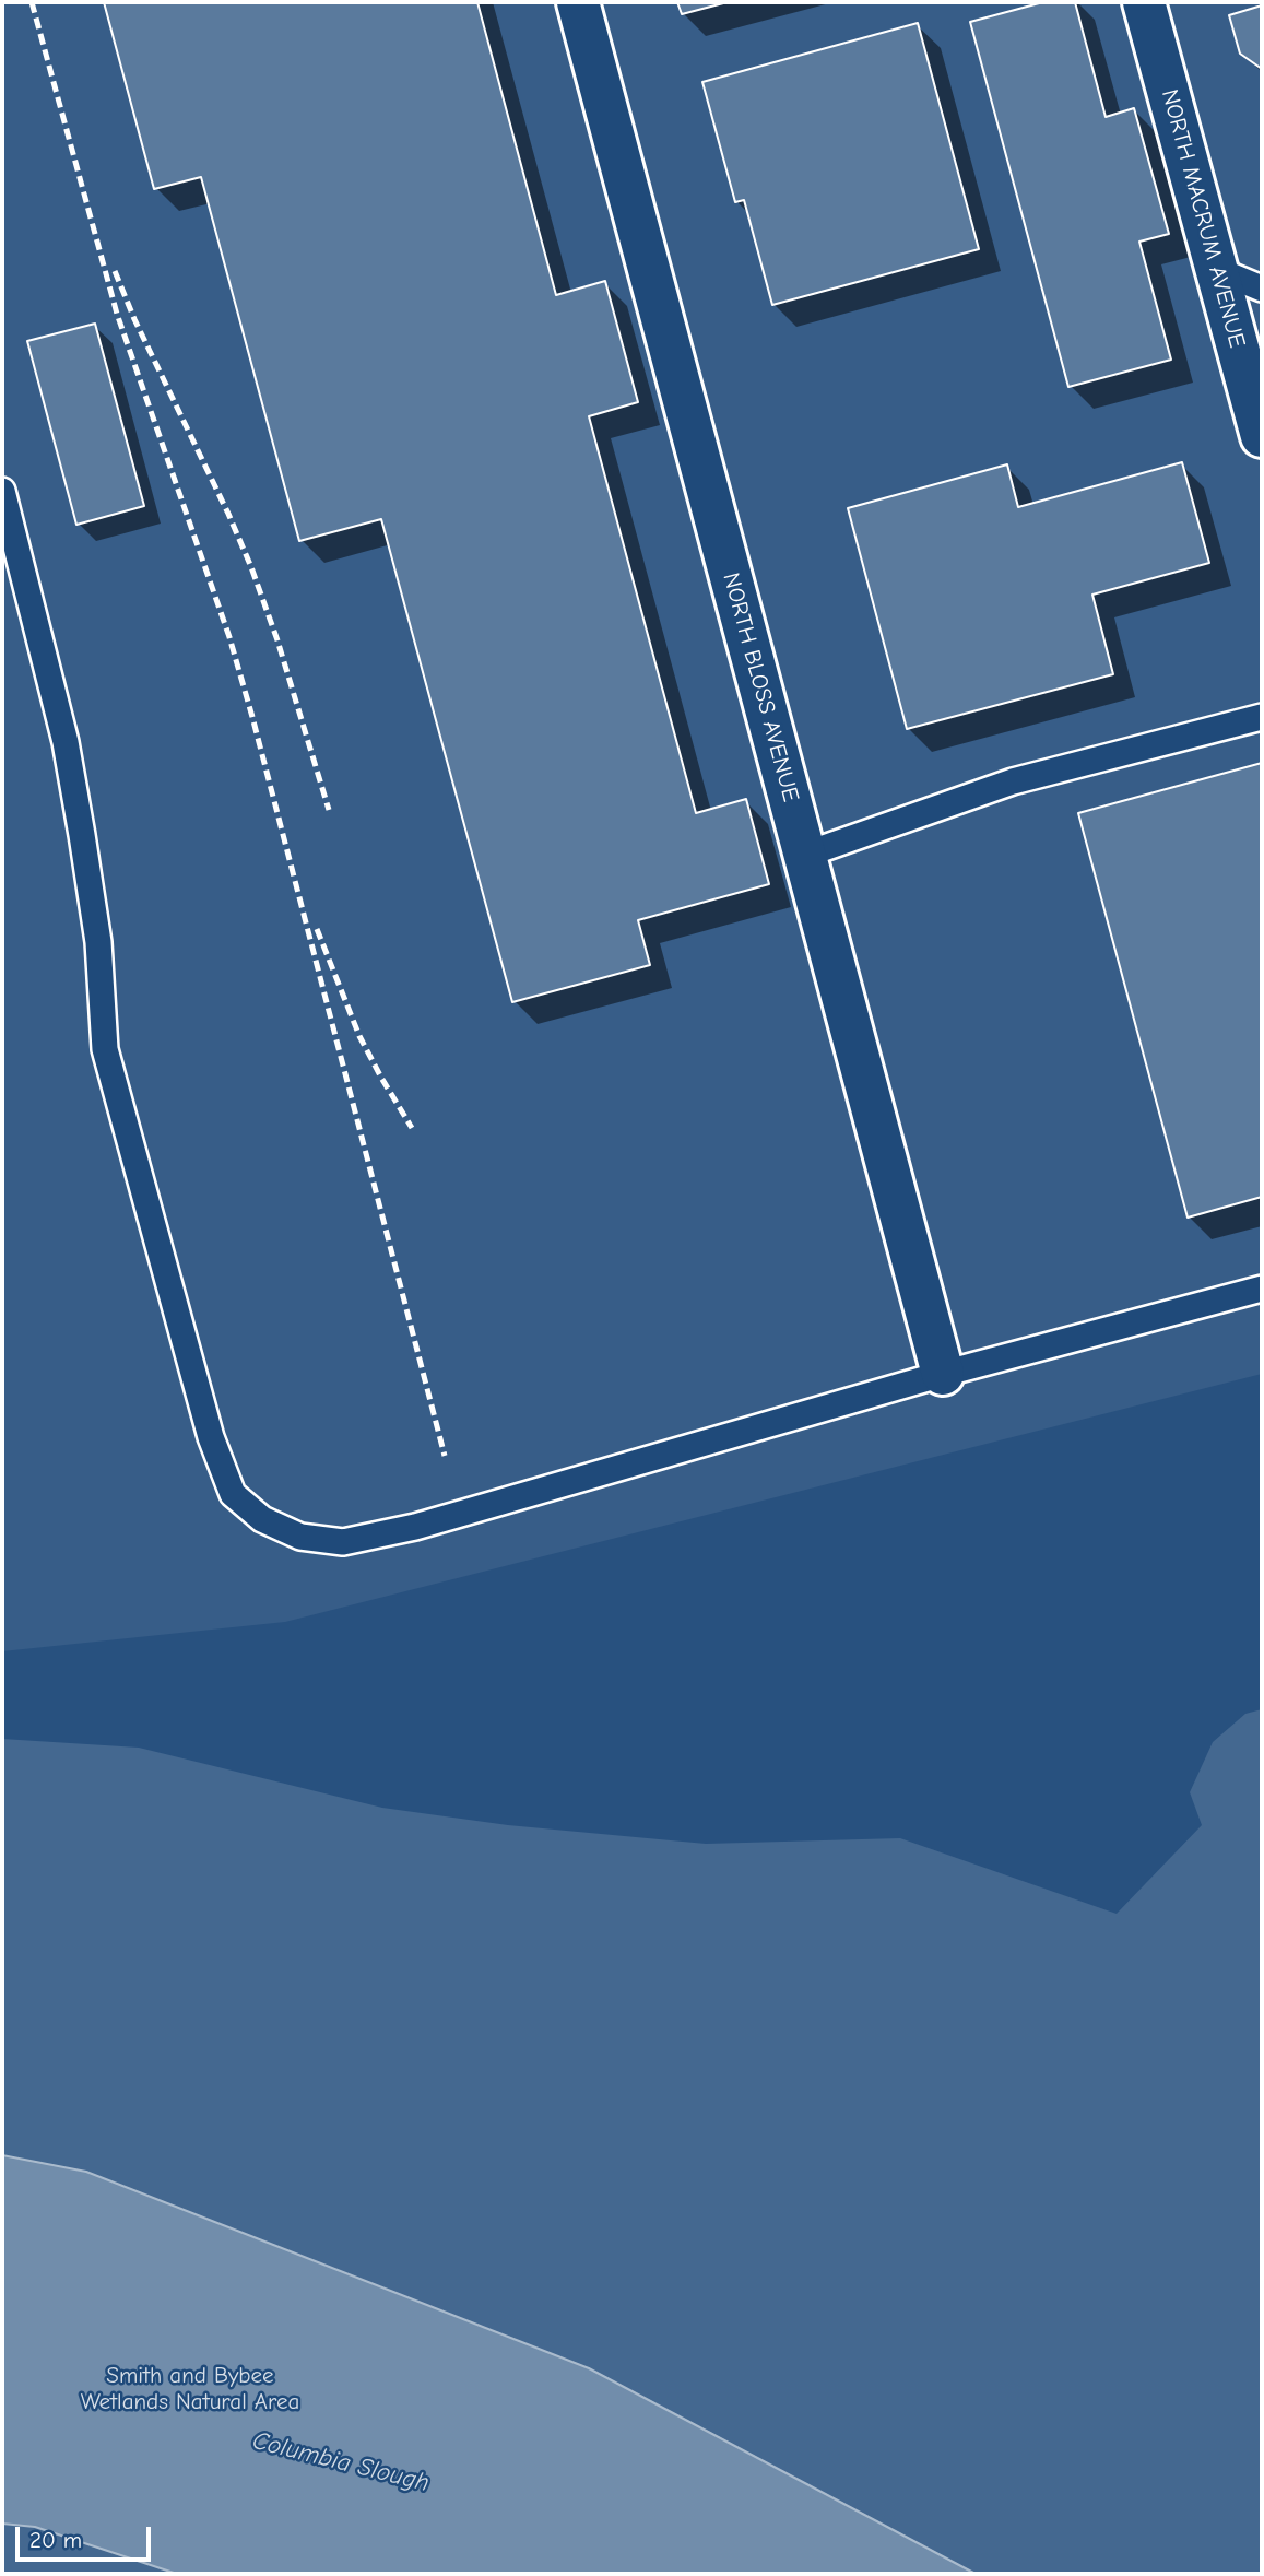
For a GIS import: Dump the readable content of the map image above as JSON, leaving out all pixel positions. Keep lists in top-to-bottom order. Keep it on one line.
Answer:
{"streets":{"street":["NORTH MACRUM AVENUE","NORTH BLOSS AVENUE"]},"water":["Columbia Slough"],"parks":["Smith and Bybee Wetlands Natural Area"],"scale_bar":"20 m"}
